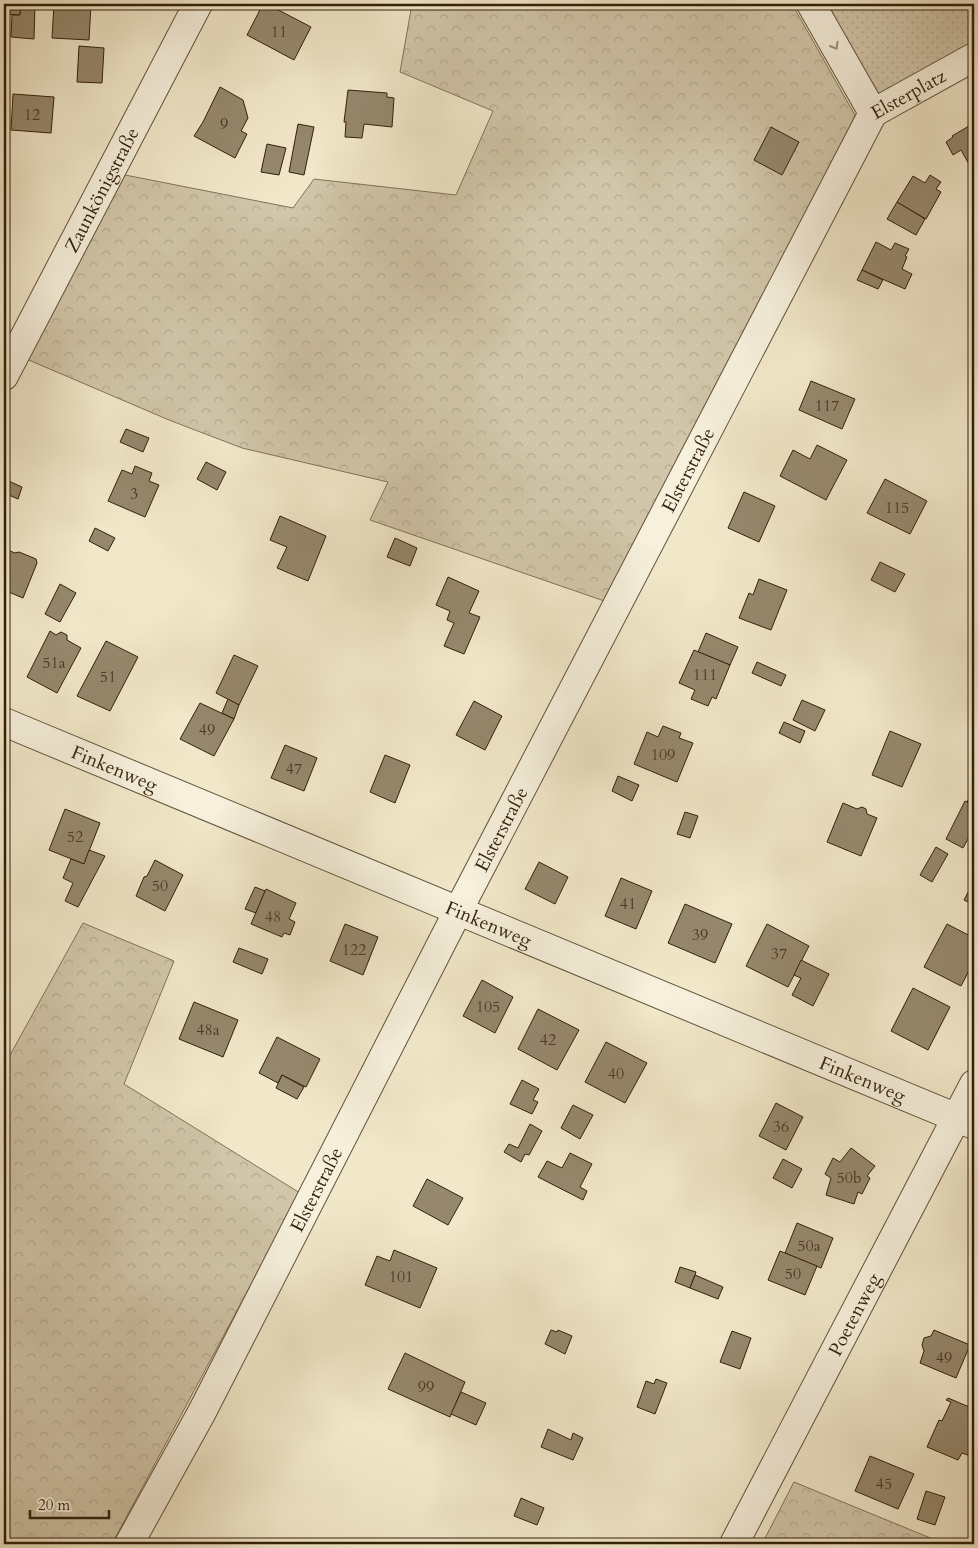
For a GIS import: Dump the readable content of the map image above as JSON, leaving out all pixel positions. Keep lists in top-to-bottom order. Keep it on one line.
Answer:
{"streets":{"street":["Elsterplatz","Zaunkönigstraße","Elsterstraße","Finkenweg","Poetenweg"]},"crossings":[["Elsterplatz","Elsterstraße"],["Elsterstraße","Finkenweg"],["Finkenweg","Poetenweg"]],"one_way":["Elsterplatz"],"house_numbers":["11","12","9","117","3","115","51a","111","51","49","109","47","52","50","41","48","39","122","37","105","48a","42","40","36","50b","50a","50","101","49","99","45"],"scale_bar":"20 m"}
